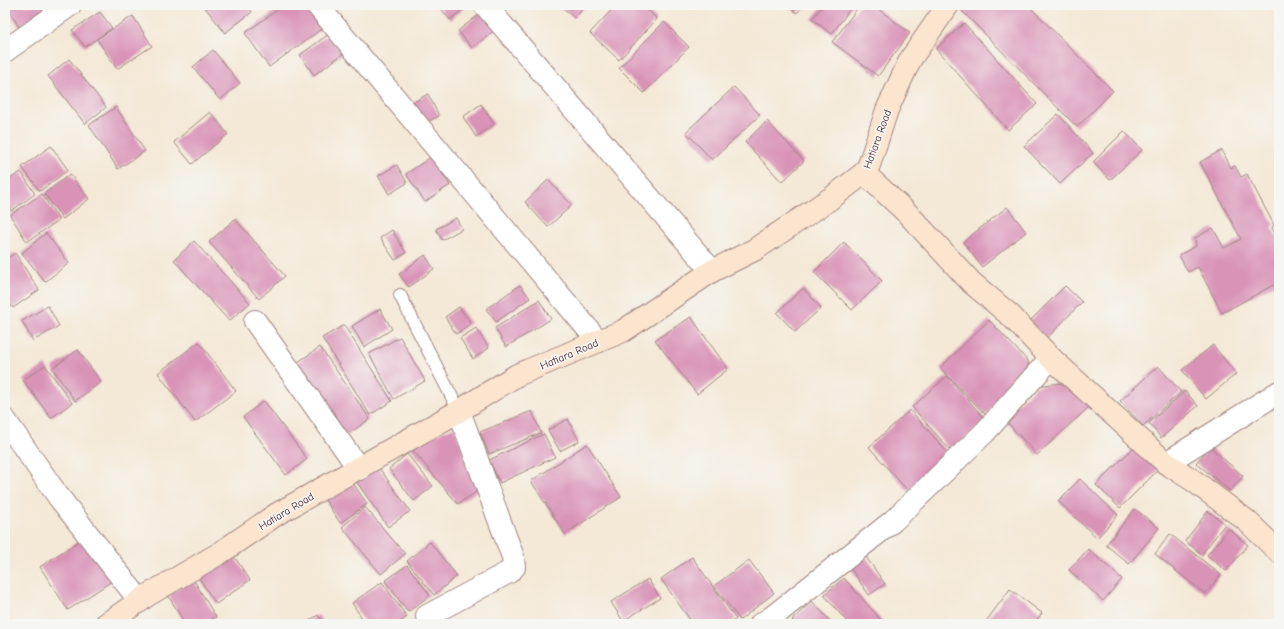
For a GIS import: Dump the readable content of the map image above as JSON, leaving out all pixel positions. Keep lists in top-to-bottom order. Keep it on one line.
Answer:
{"streets":{"street":["Hatiara Road"]}}
